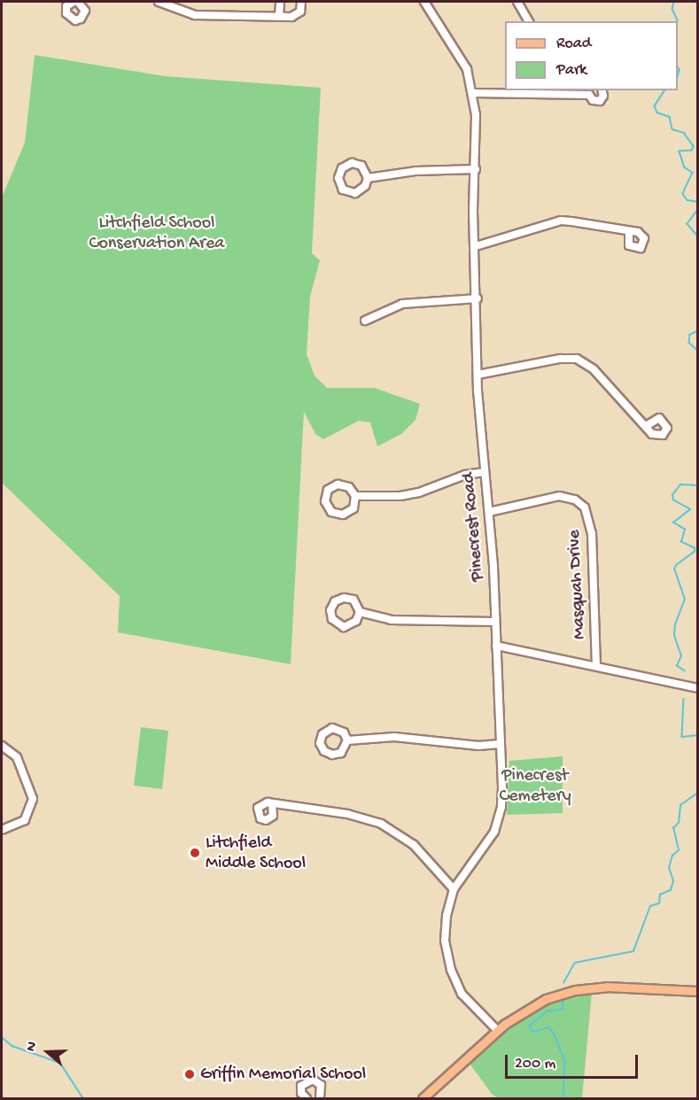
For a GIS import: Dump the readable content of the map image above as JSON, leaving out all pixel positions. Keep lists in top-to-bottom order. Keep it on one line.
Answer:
{"streets":{"street":["Pinecrest Road","Masquah Drive"]},"crossings":[["Pinecrest Road","Masquah Drive"]],"parks":["Litchfield School Conservation Area","Pinecrest Cemetery"],"places":["Litchfield Middle School","Griffin Memorial School"],"legend":["Road","Park"],"scale_bar":"200 m","north":"left"}
